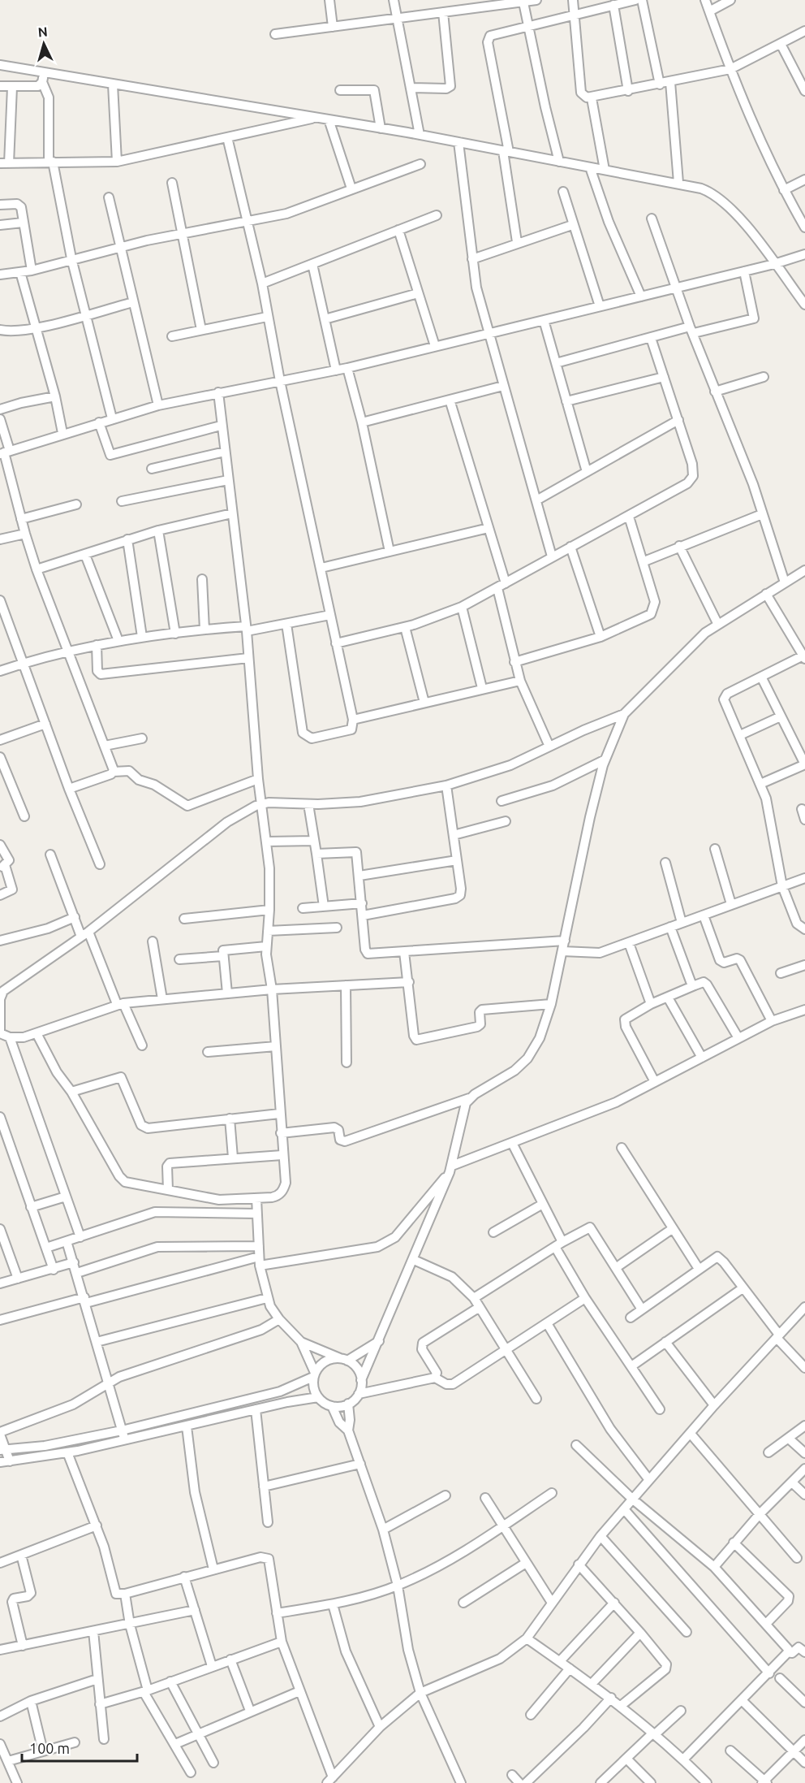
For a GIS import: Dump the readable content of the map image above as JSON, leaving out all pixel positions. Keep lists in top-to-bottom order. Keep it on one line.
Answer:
{"scale_bar":"100 m","north":"top"}
